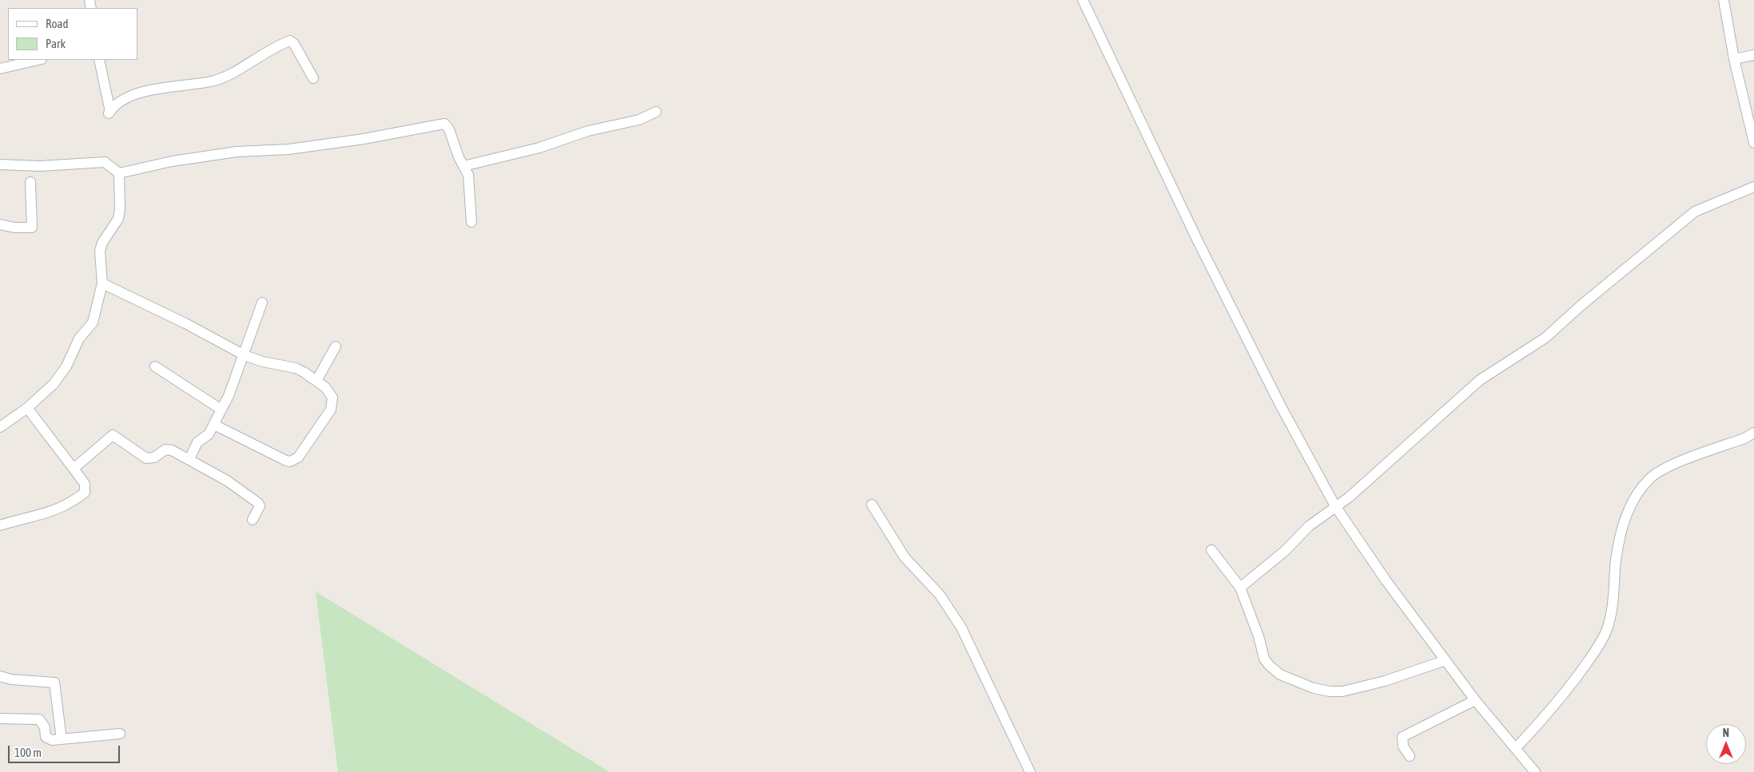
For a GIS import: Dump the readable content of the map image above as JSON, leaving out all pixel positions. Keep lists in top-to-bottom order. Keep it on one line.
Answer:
{"legend":["Road","Park"],"scale_bar":"100 m","north":"top"}
